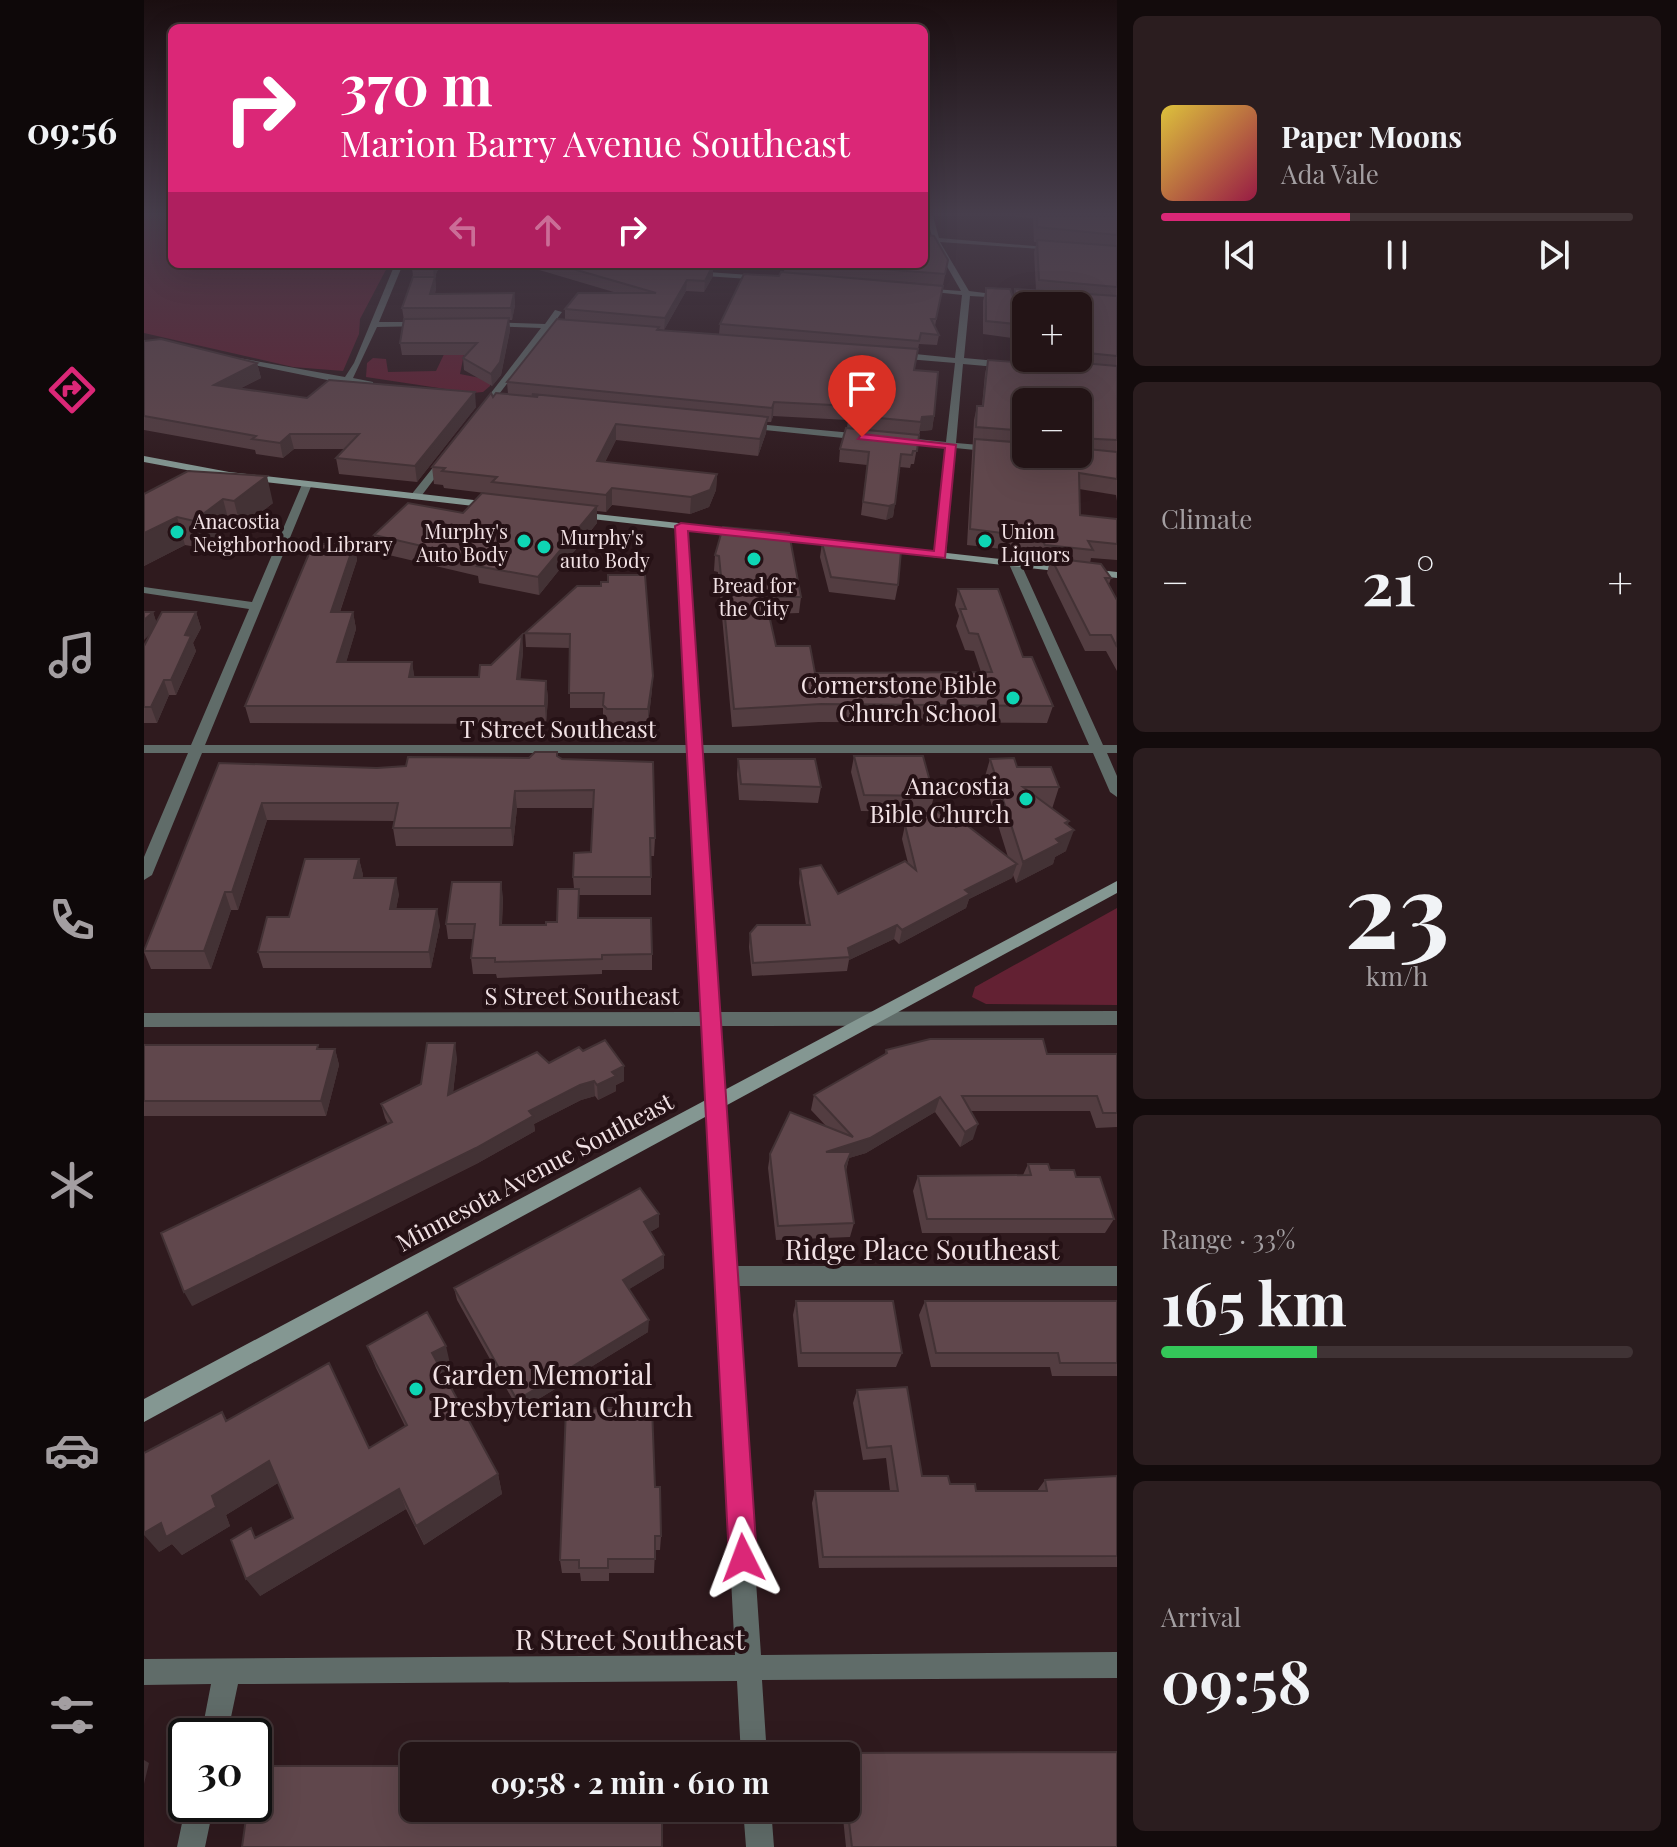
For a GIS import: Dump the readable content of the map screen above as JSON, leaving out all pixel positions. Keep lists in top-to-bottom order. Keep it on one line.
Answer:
{"streets":{"main road":["Minnesota Avenue Southeast"],"street":["T Street Southeast","S Street Southeast","Ridge Place Southeast","R Street Southeast"]},"crossings":[["S Street Southeast","Minnesota Avenue Southeast"]],"places":["Anacostia Neighborhood Library","Murphy's Auto Body","Union Liquors","Murphy's auto Body","Bread for the City","Cornerstone Bible Church School","Anacostia Bible Church","Garden Memorial Presbyterian Church"],"page":{"tabs":"09:56","turn":["370 m","Marion Barry Avenue Southeast"],"song":["Paper Moons","Ada Vale"],"map_buttons":["+","−"],"tile":["Climate",["23","km/h"],["Range · 33%","165 km"],["Arrival","09:58"]],"heat":["−","21°","+"],"limit":"30","trip":"09:58 · 2 min · 610 m"}}
